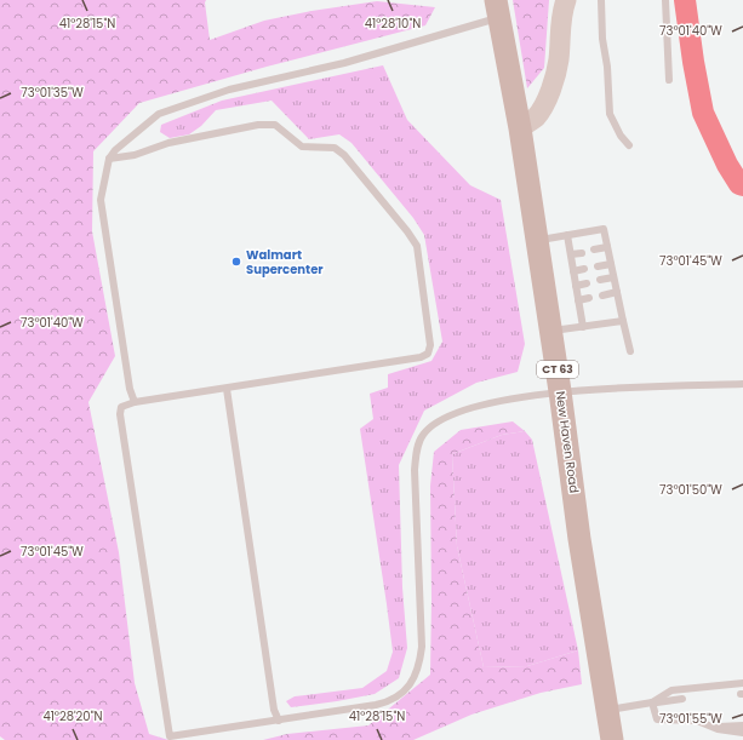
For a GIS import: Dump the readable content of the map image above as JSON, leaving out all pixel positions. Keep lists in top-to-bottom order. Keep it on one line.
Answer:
{"streets":{"main road":["CT 63","New Haven Road"]},"places":["Walmart Supercenter"],"coordinates":["41°28'15\"N","41°28'10\"N","73°01'40\"W","73°01'35\"W","73°01'45\"W","73°01'50\"W","41°28'20\"N","73°01'55\"W"]}
